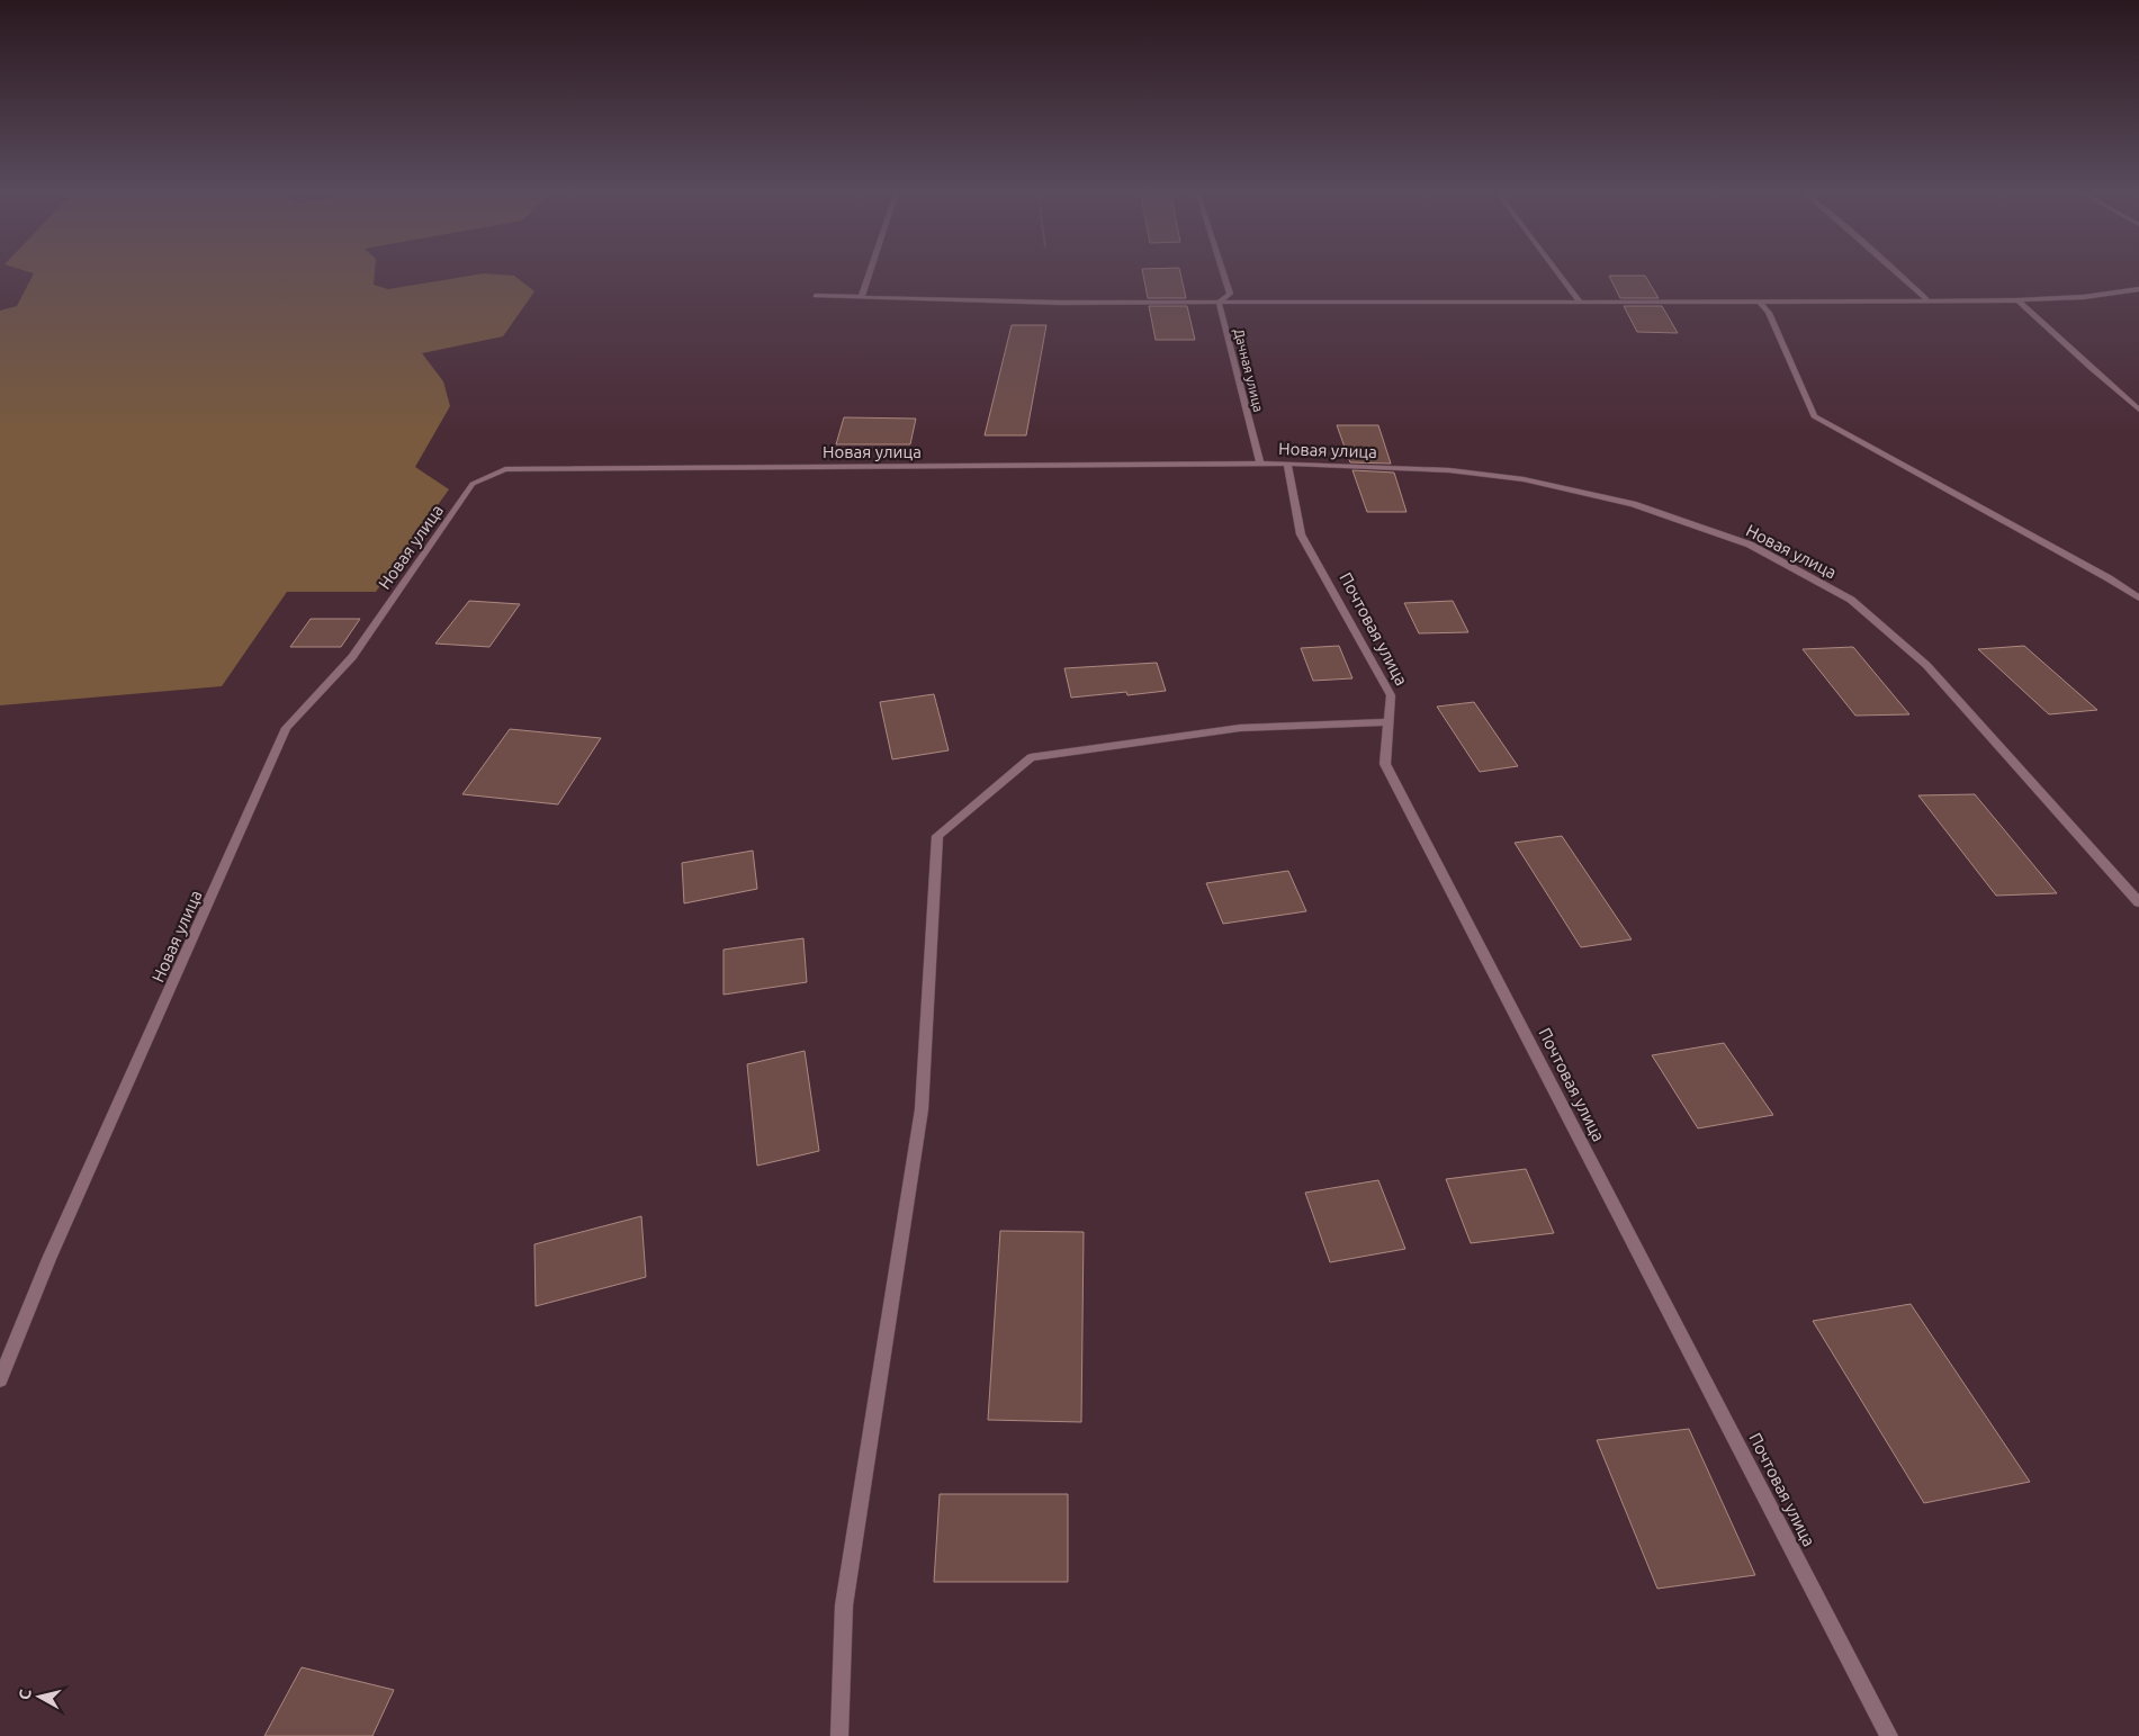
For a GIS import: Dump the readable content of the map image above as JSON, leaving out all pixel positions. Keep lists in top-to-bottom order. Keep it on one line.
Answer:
{"streets":{"street":["Дачная улица","Новая улица","Почтовая улица"]},"crossings":[["Дачная улица","Новая улица"],["Новая улица","Почтовая улица"]],"north":"left"}
